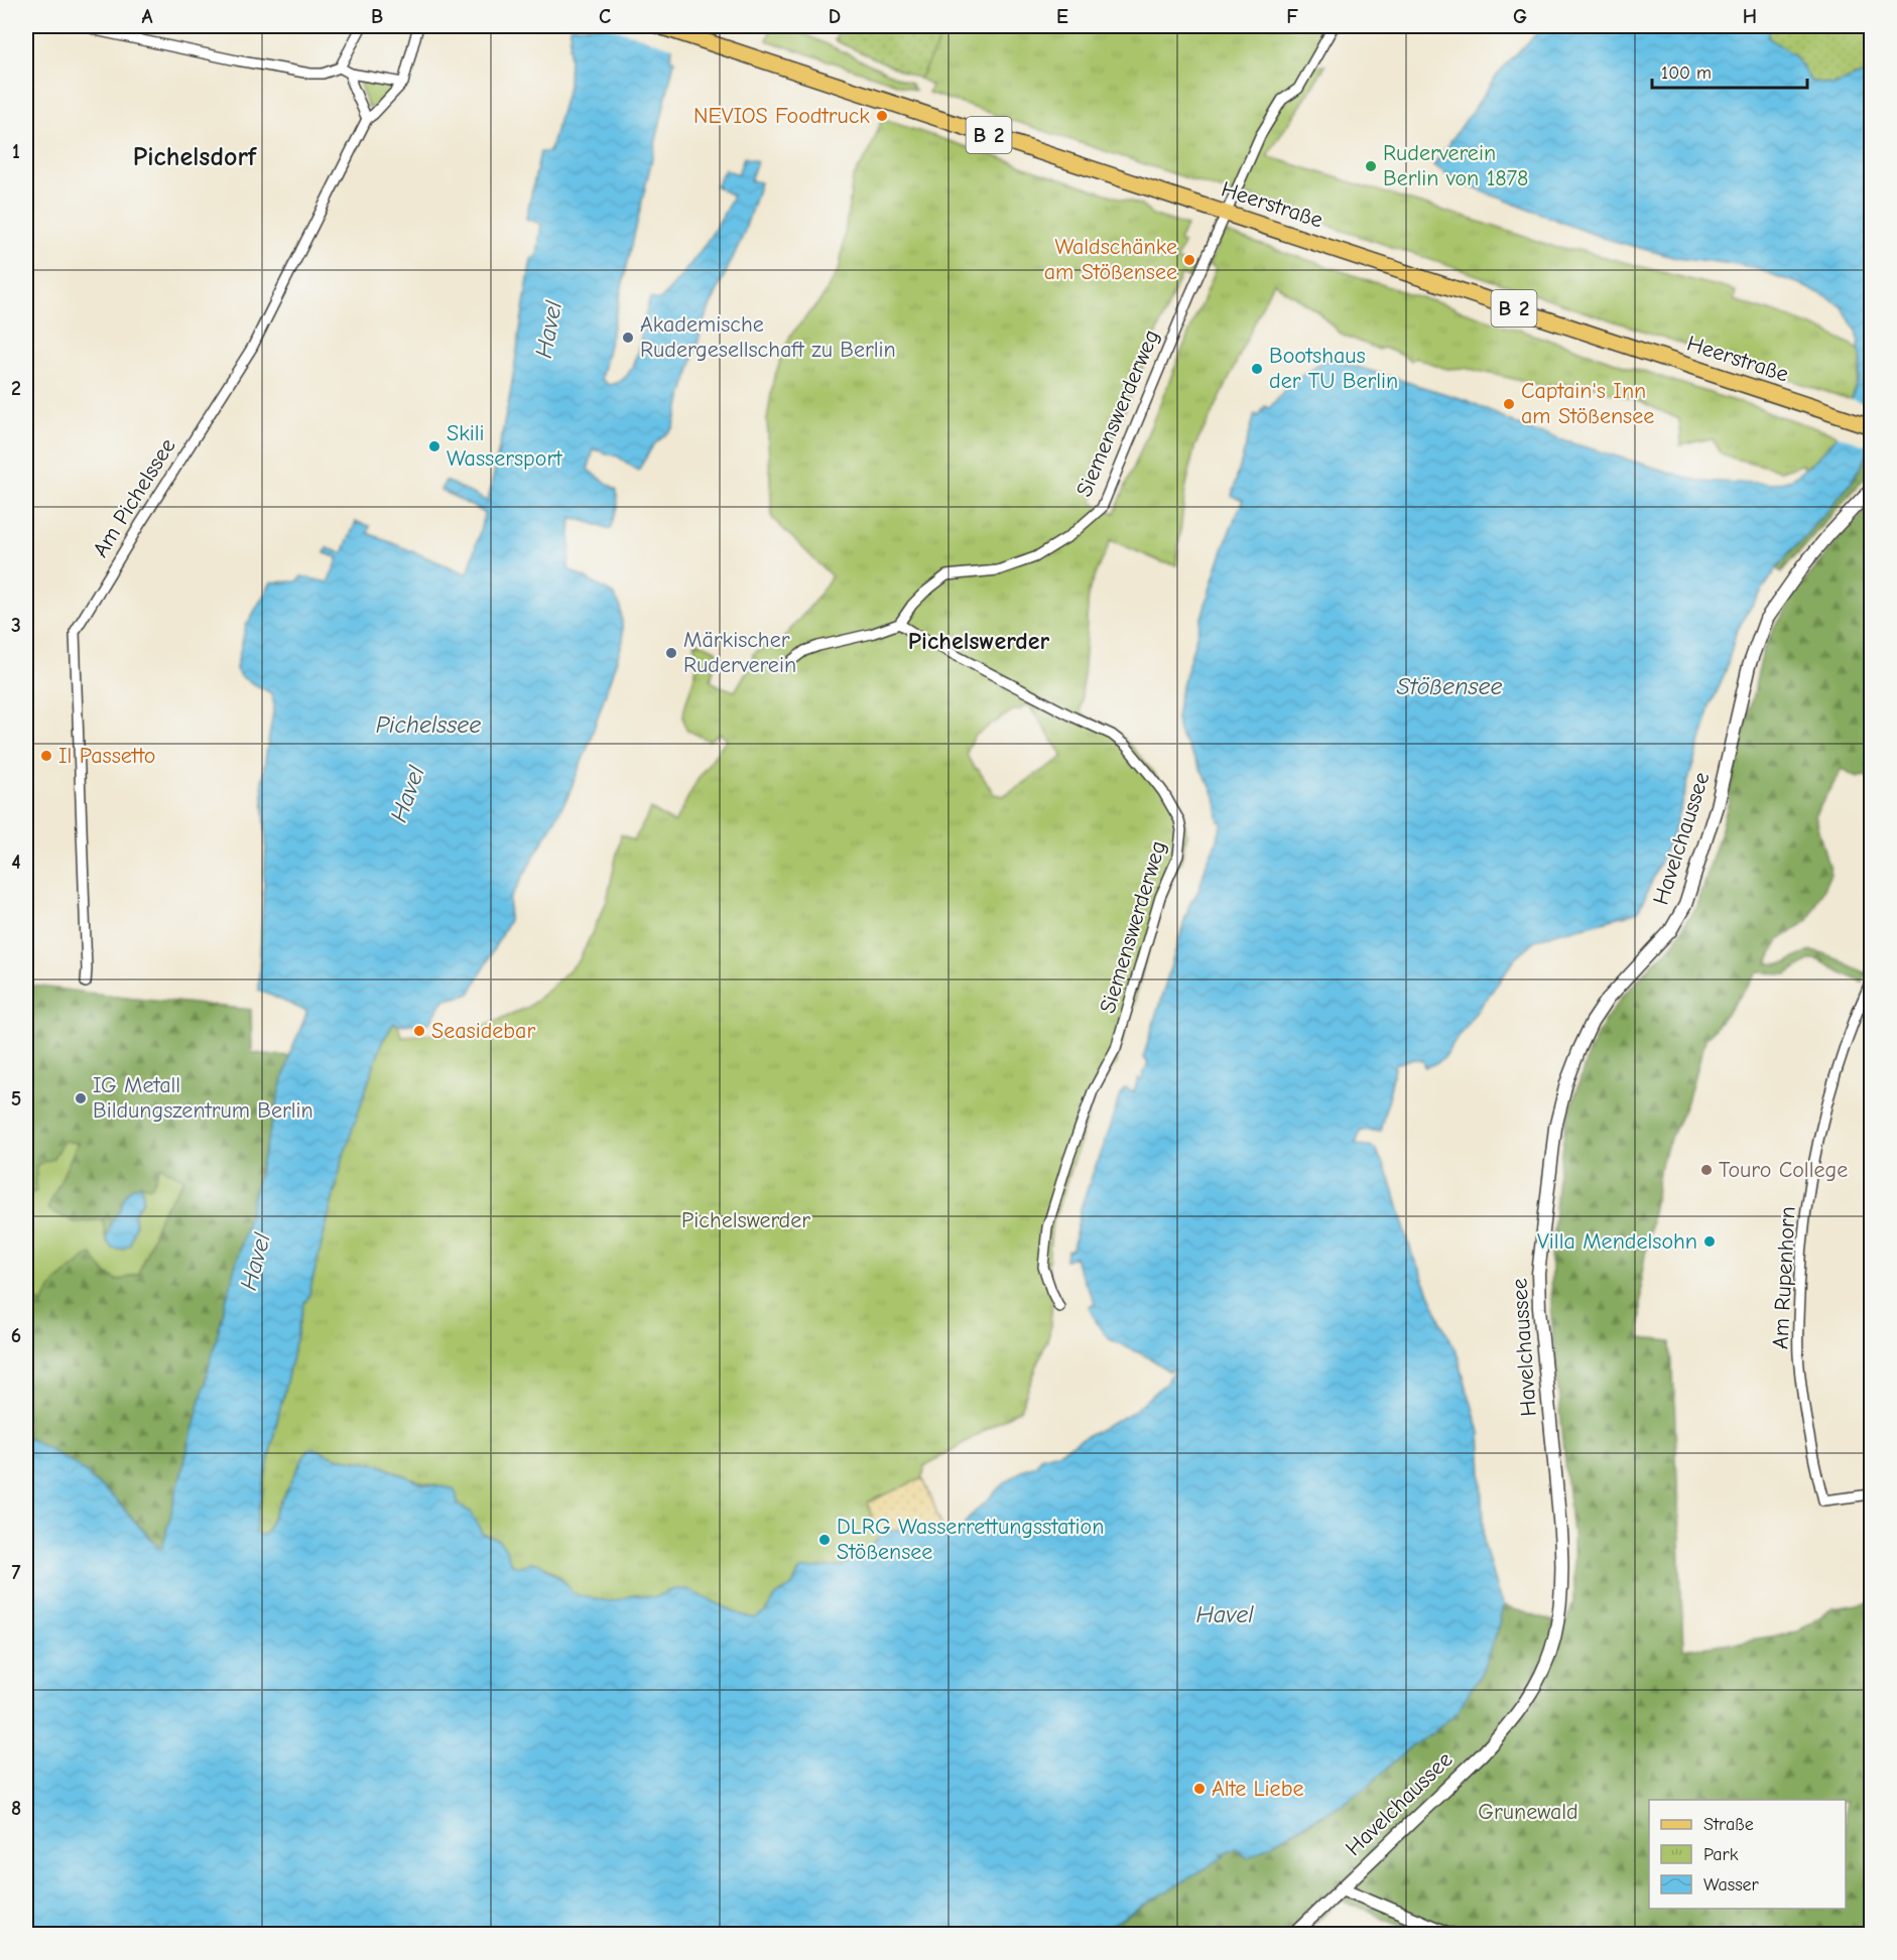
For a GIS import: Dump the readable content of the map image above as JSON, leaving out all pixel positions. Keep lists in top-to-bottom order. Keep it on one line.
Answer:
{"streets":{"main road":["B 2","Heerstraße"],"street":["Siemenswerderweg","Am Pichelssee","Havelchaussee","Am Rupenhorn"]},"crossings":[["Heerstraße","Siemenswerderweg"]],"districts":["Pichelsdorf","Pichelswerder"],"water":["Havel","Stößensee","Pichelssee"],"parks":["Pichelswerder","Grunewald"],"places":["NEVIOS Foodtruck","Ruderverein Berlin von 1878","Waldschänke am Stößensee","Akademische Rudergesellschaft zu Berlin","Bootshaus der TU Berlin","Captain's Inn am Stößensee","Skili Wassersport","Märkischer Ruderverein","Il Passetto","Seasidebar","IG Metall Bildungszentrum Berlin","Touro College","Villa Mendelsohn","DLRG Wasserrettungsstation Stößensee","Alte Liebe"],"legend":["Straße","Park","Wasser"],"scale_bar":"100 m","grid":{"columns":["A","B","C","D","E","F","G","H"],"rows":["1","2","3","4","5","6","7","8"]}}
